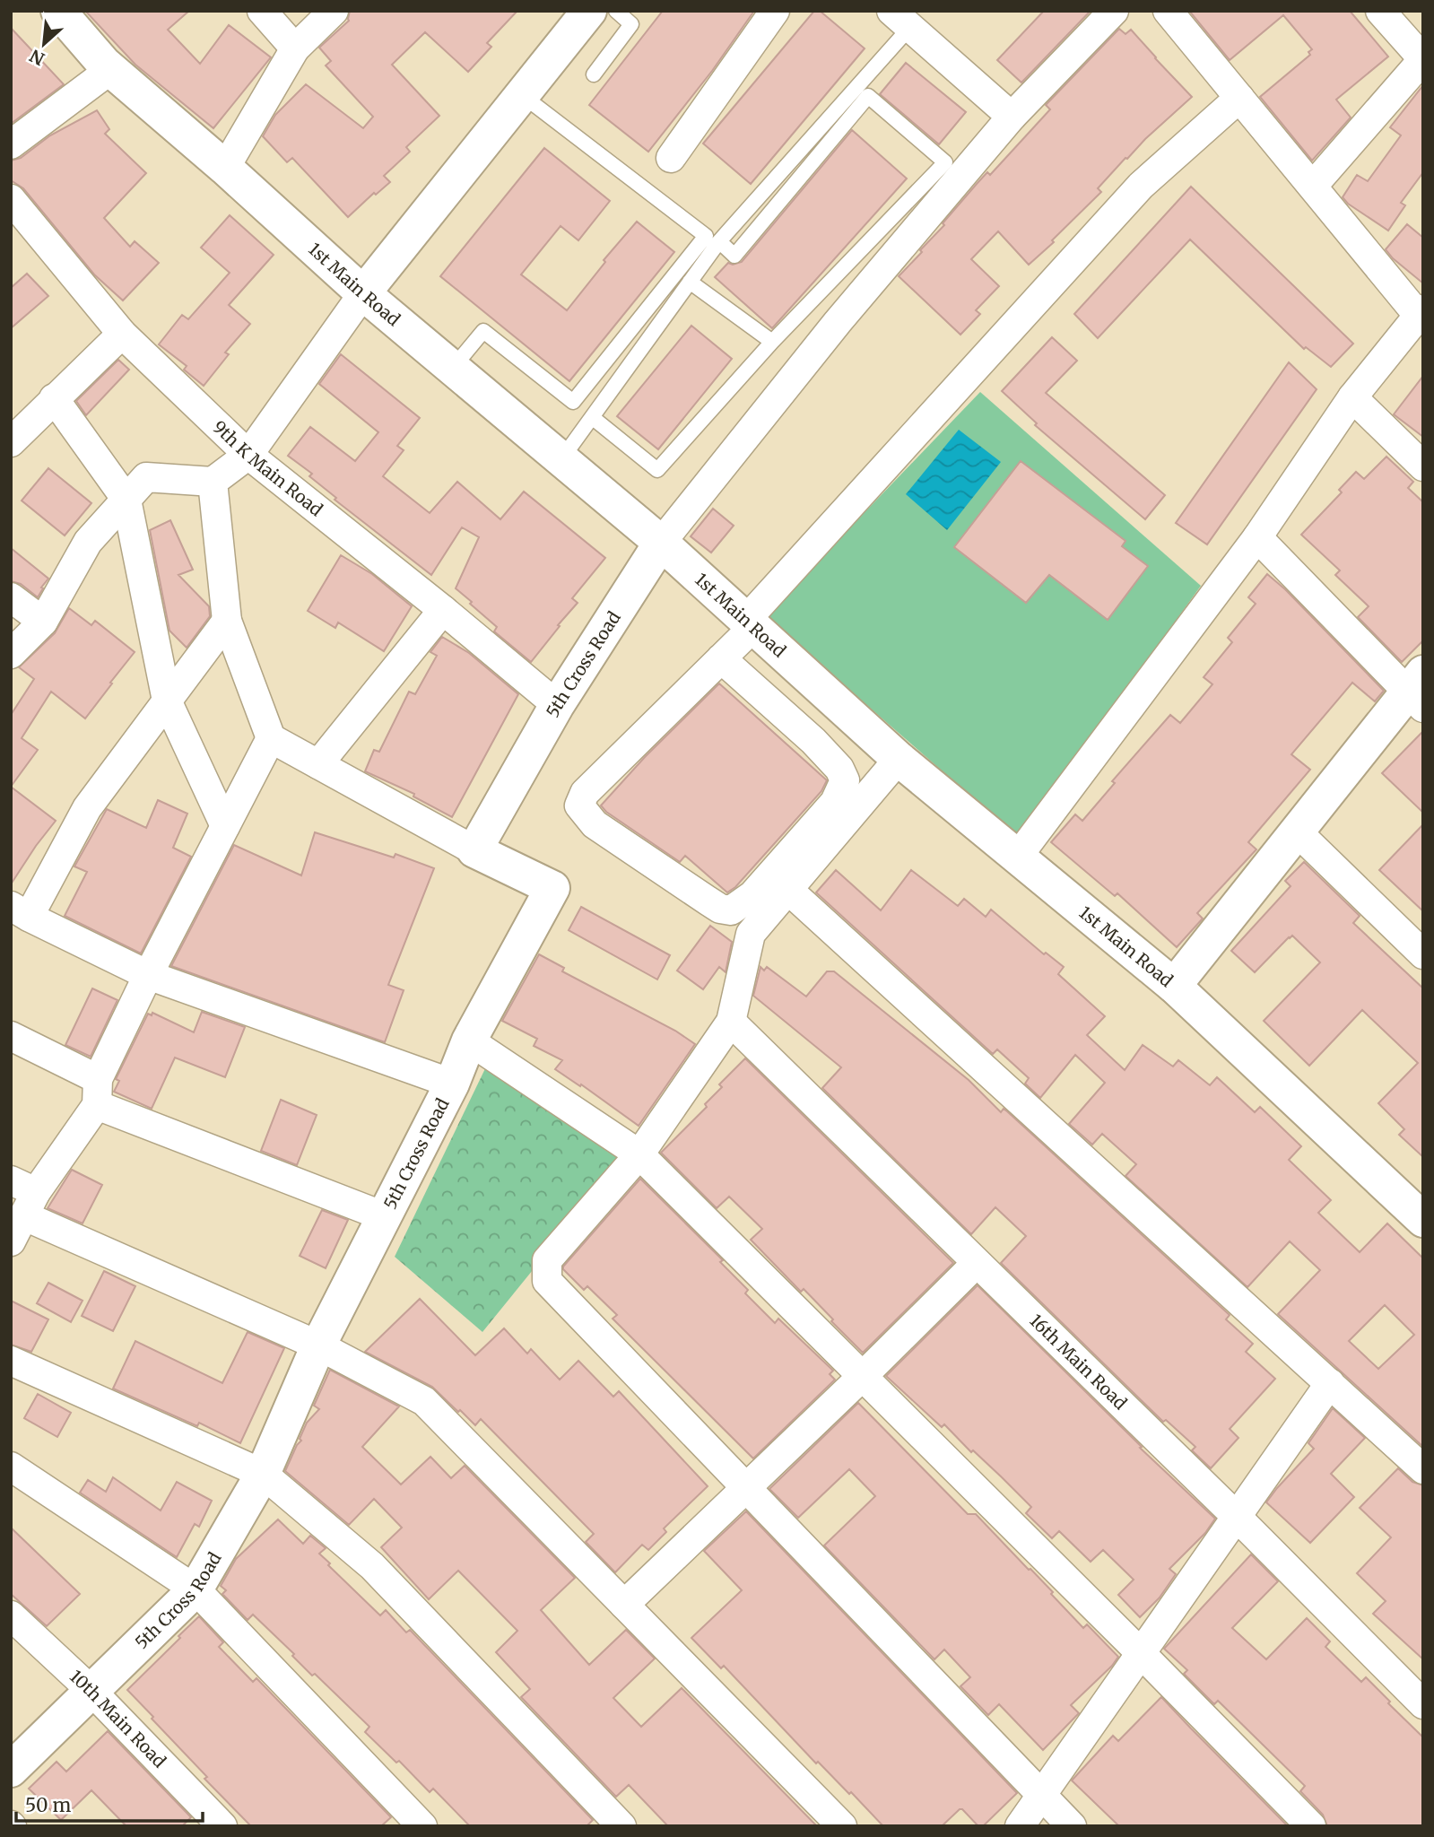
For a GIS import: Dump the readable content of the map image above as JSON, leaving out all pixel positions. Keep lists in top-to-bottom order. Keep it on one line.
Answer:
{"streets":{"street":["1st Main Road","9th K Main Road","5th Cross Road","16th Main Road","10th Main Road"]},"crossings":[["1st Main Road","5th Cross Road"],["9th K Main Road","5th Cross Road"],["5th Cross Road","10th Main Road"]],"scale_bar":"50 m","north":"bottom left"}
